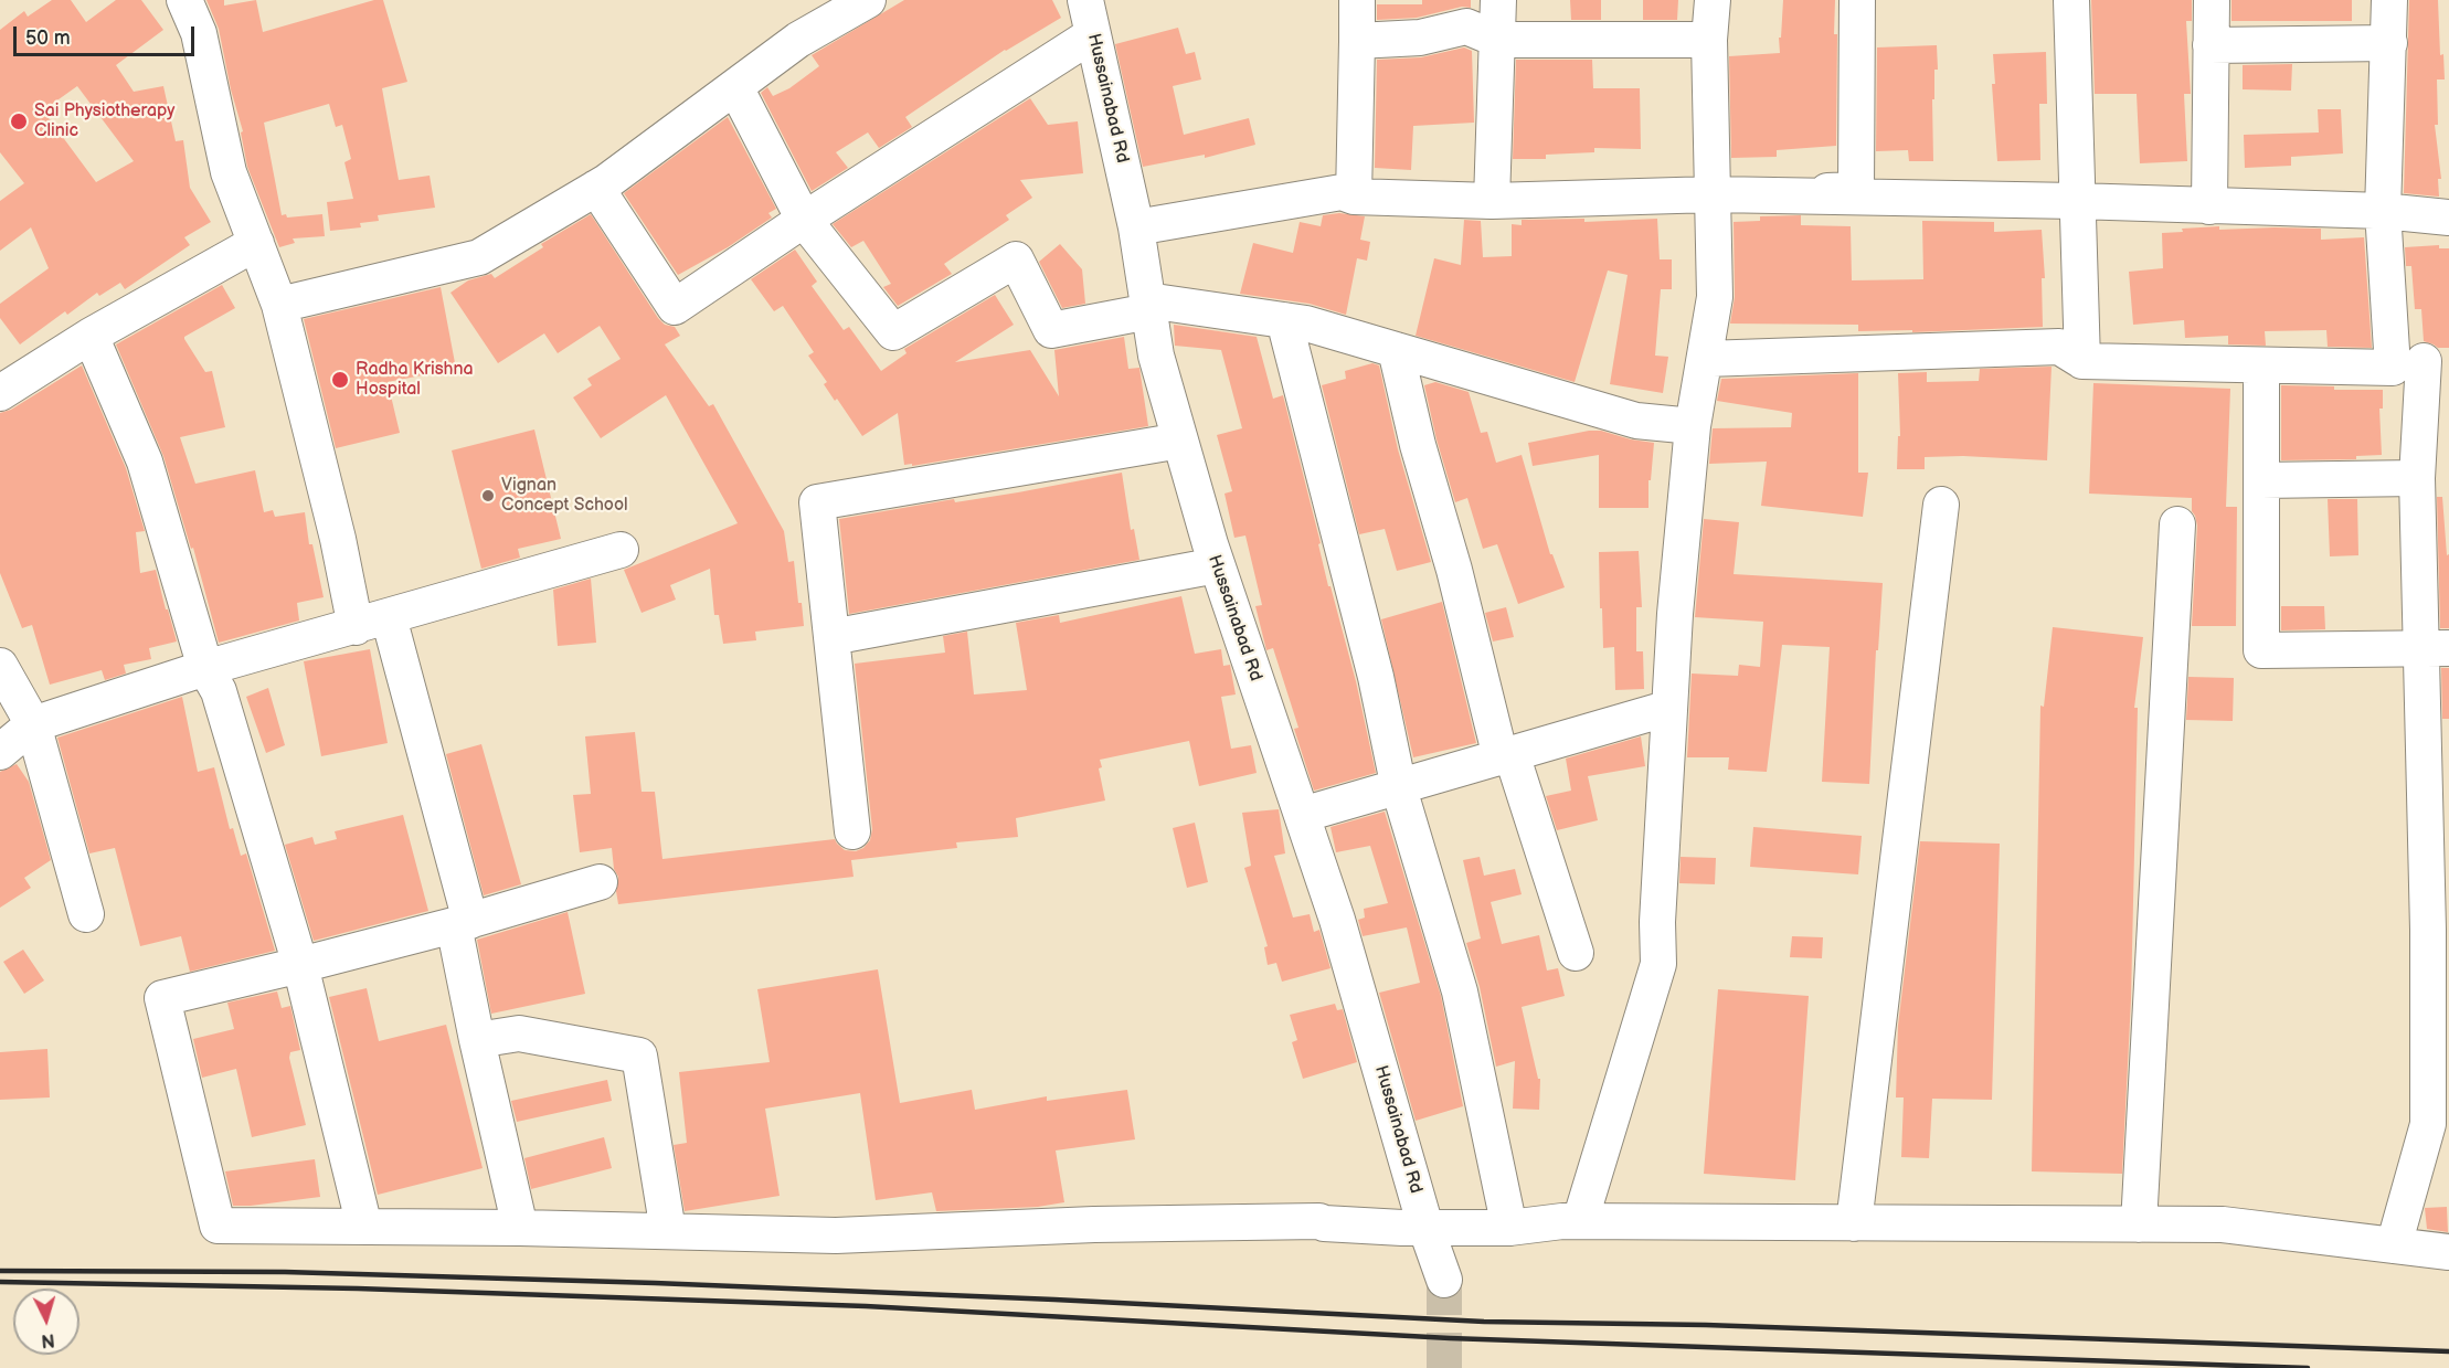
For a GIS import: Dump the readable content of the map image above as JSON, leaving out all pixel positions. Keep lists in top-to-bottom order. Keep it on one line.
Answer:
{"streets":{"street":["Hussainabad Rd"]},"places":["Sai Physiotherapy Clinic","Radha Krishna Hospital","Vignan Concept School"],"scale_bar":"50 m","north":"bottom"}
